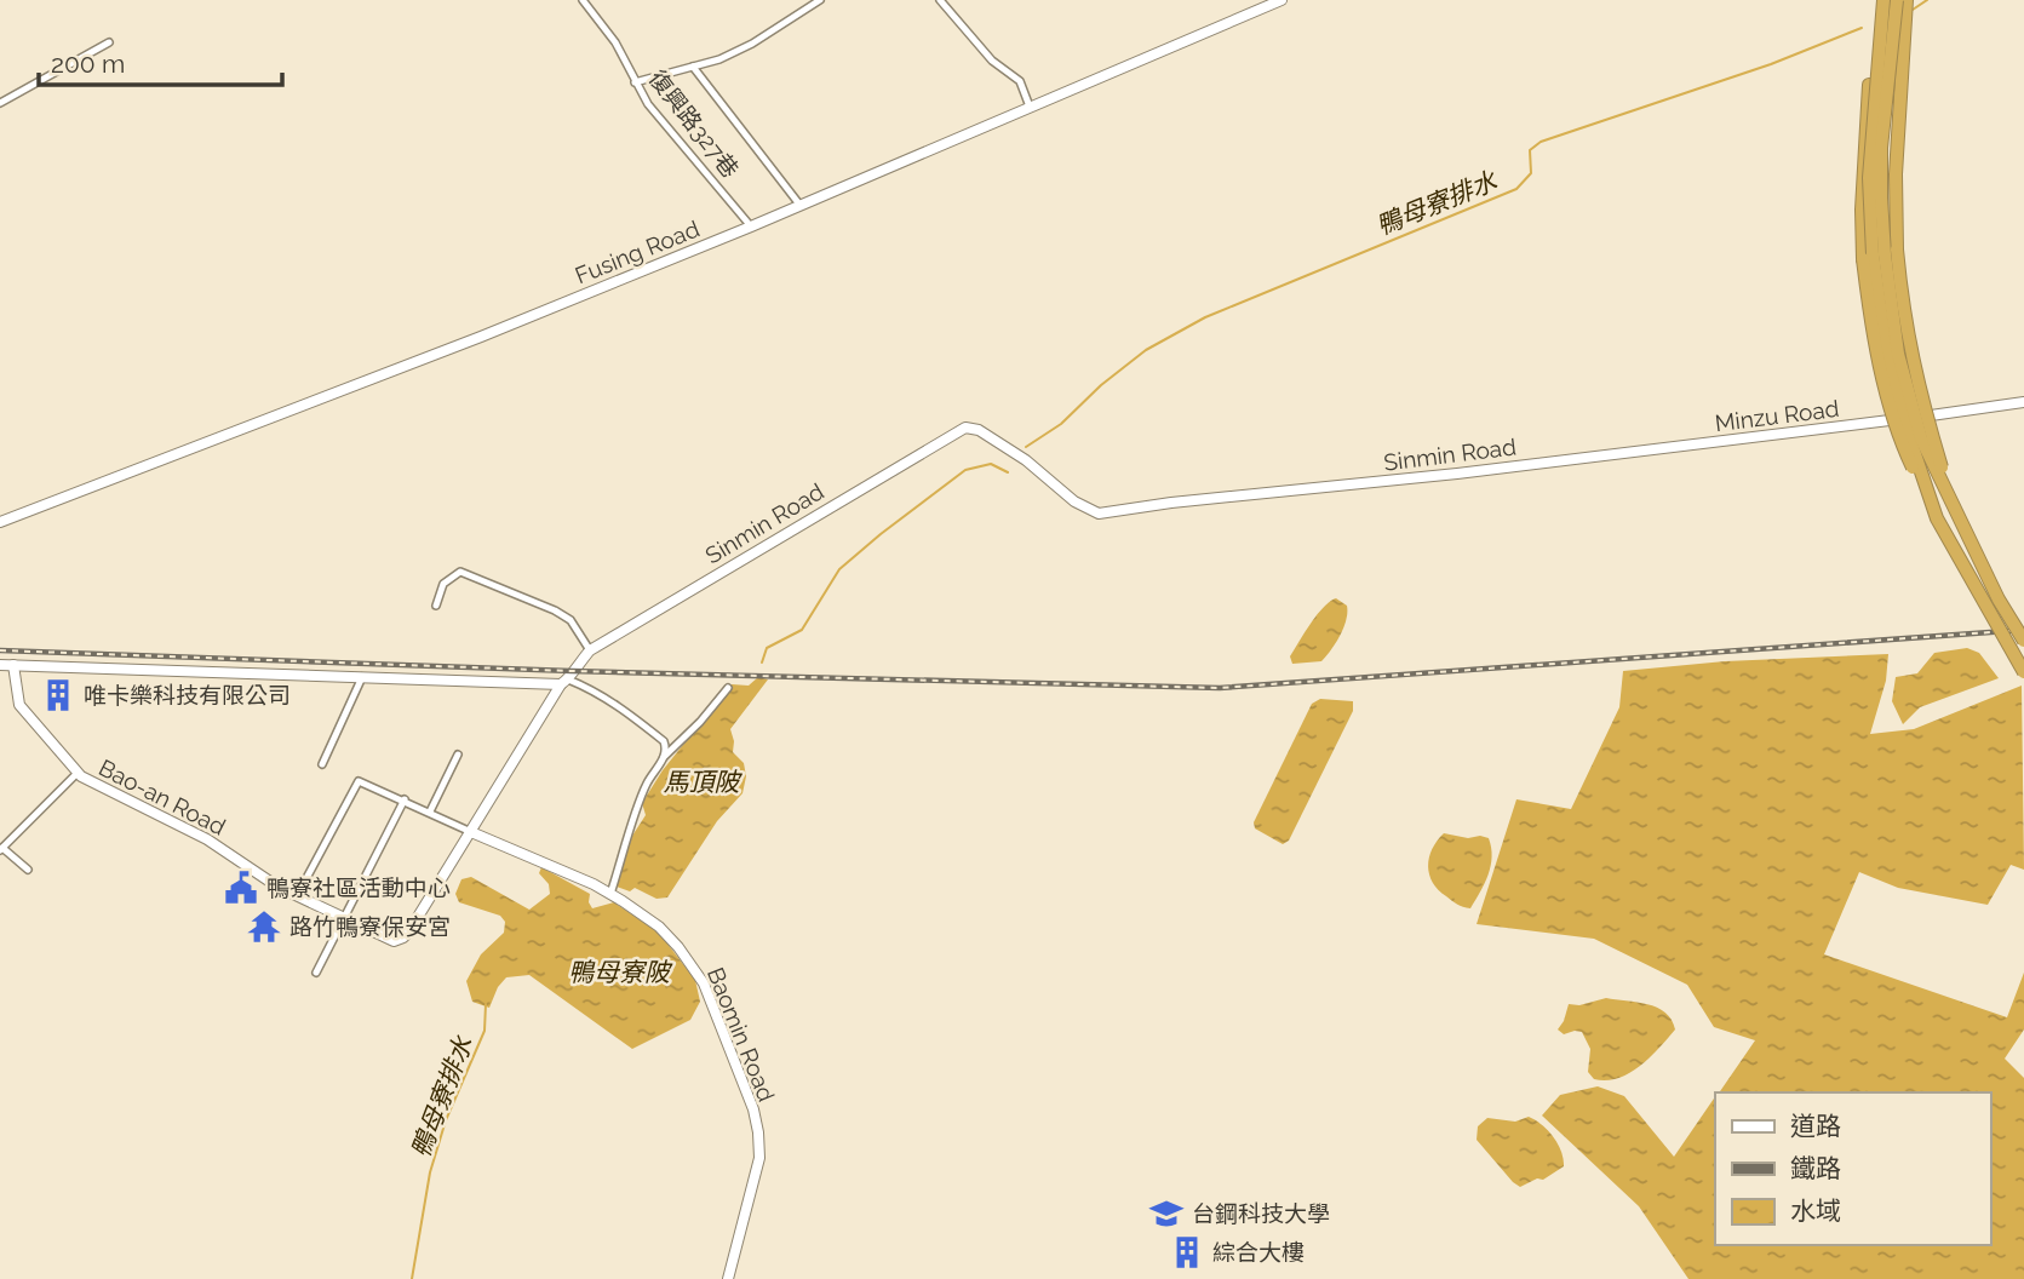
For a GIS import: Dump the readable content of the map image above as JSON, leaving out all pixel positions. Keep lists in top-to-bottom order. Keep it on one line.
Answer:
{"streets":{"street":["復興路327巷","Fusing Road","Minzu Road","Sinmin Road","Bao-an Road","Baomin Road"]},"crossings":[["復興路327巷","Fusing Road"],["Minzu Road","Sinmin Road"],["Sinmin Road","Bao-an Road"],["Bao-an Road","Baomin Road"]],"water":["鴨母寮排水","馬頂陂","鴨母寮陂"],"places":{"building":["唯卡樂科技有限公司","綜合大樓"],"public building":["鴨寮社區活動中心"],"temple":["路竹鴨寮保安宮"],"school or university":["台鋼科技大學"]},"legend":["道路","鐵路","水域"],"scale_bar":"200 m"}
